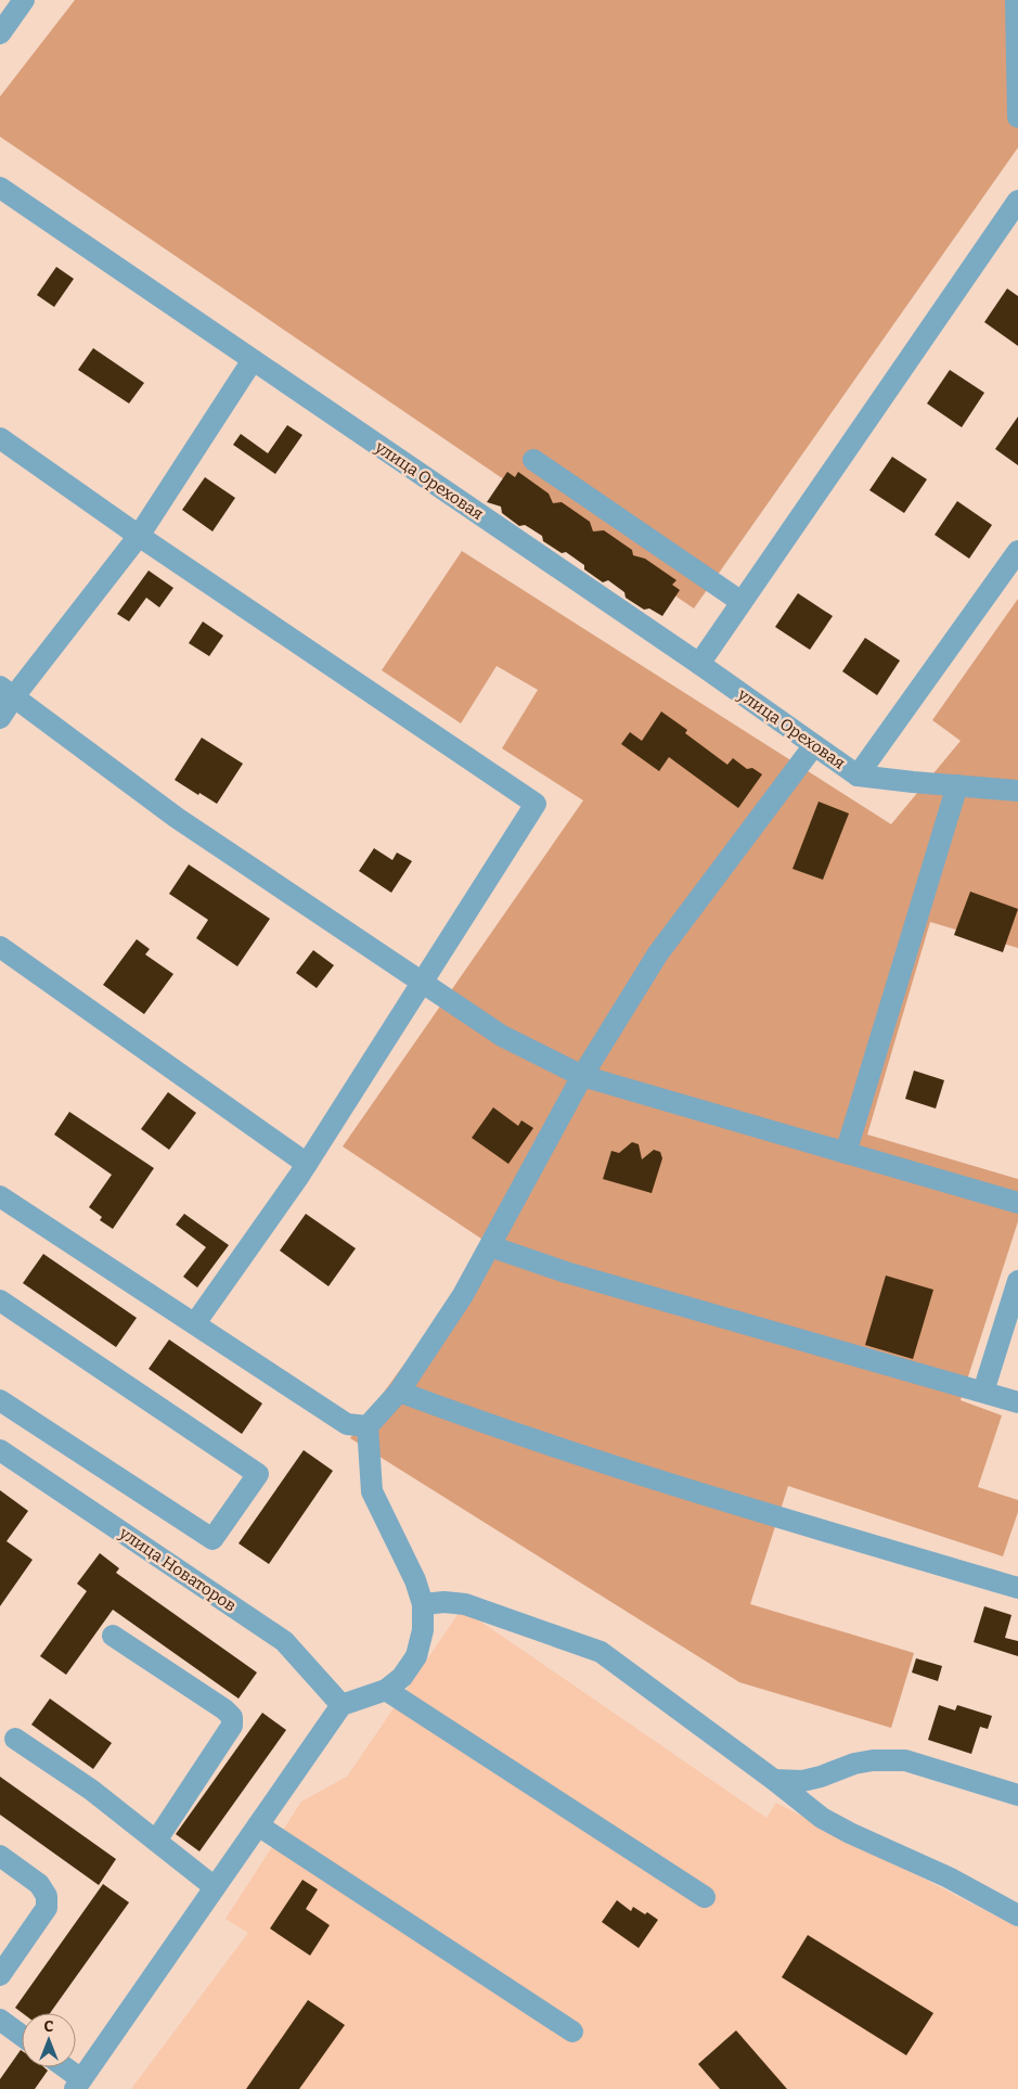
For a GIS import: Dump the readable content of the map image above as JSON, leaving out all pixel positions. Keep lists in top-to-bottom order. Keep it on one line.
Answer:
{"streets":{"street":["улица Ореховая","улица Новаторов"]},"north":"top"}
